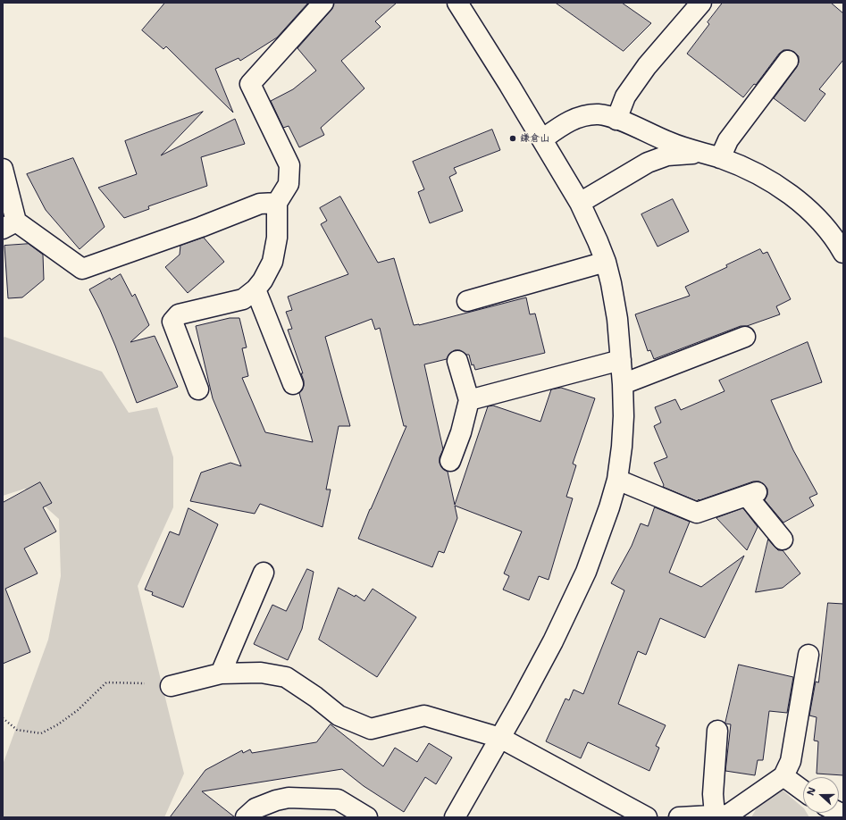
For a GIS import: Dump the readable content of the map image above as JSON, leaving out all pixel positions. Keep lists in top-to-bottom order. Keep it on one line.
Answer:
{"places":["鎌倉山"],"north":"left"}
